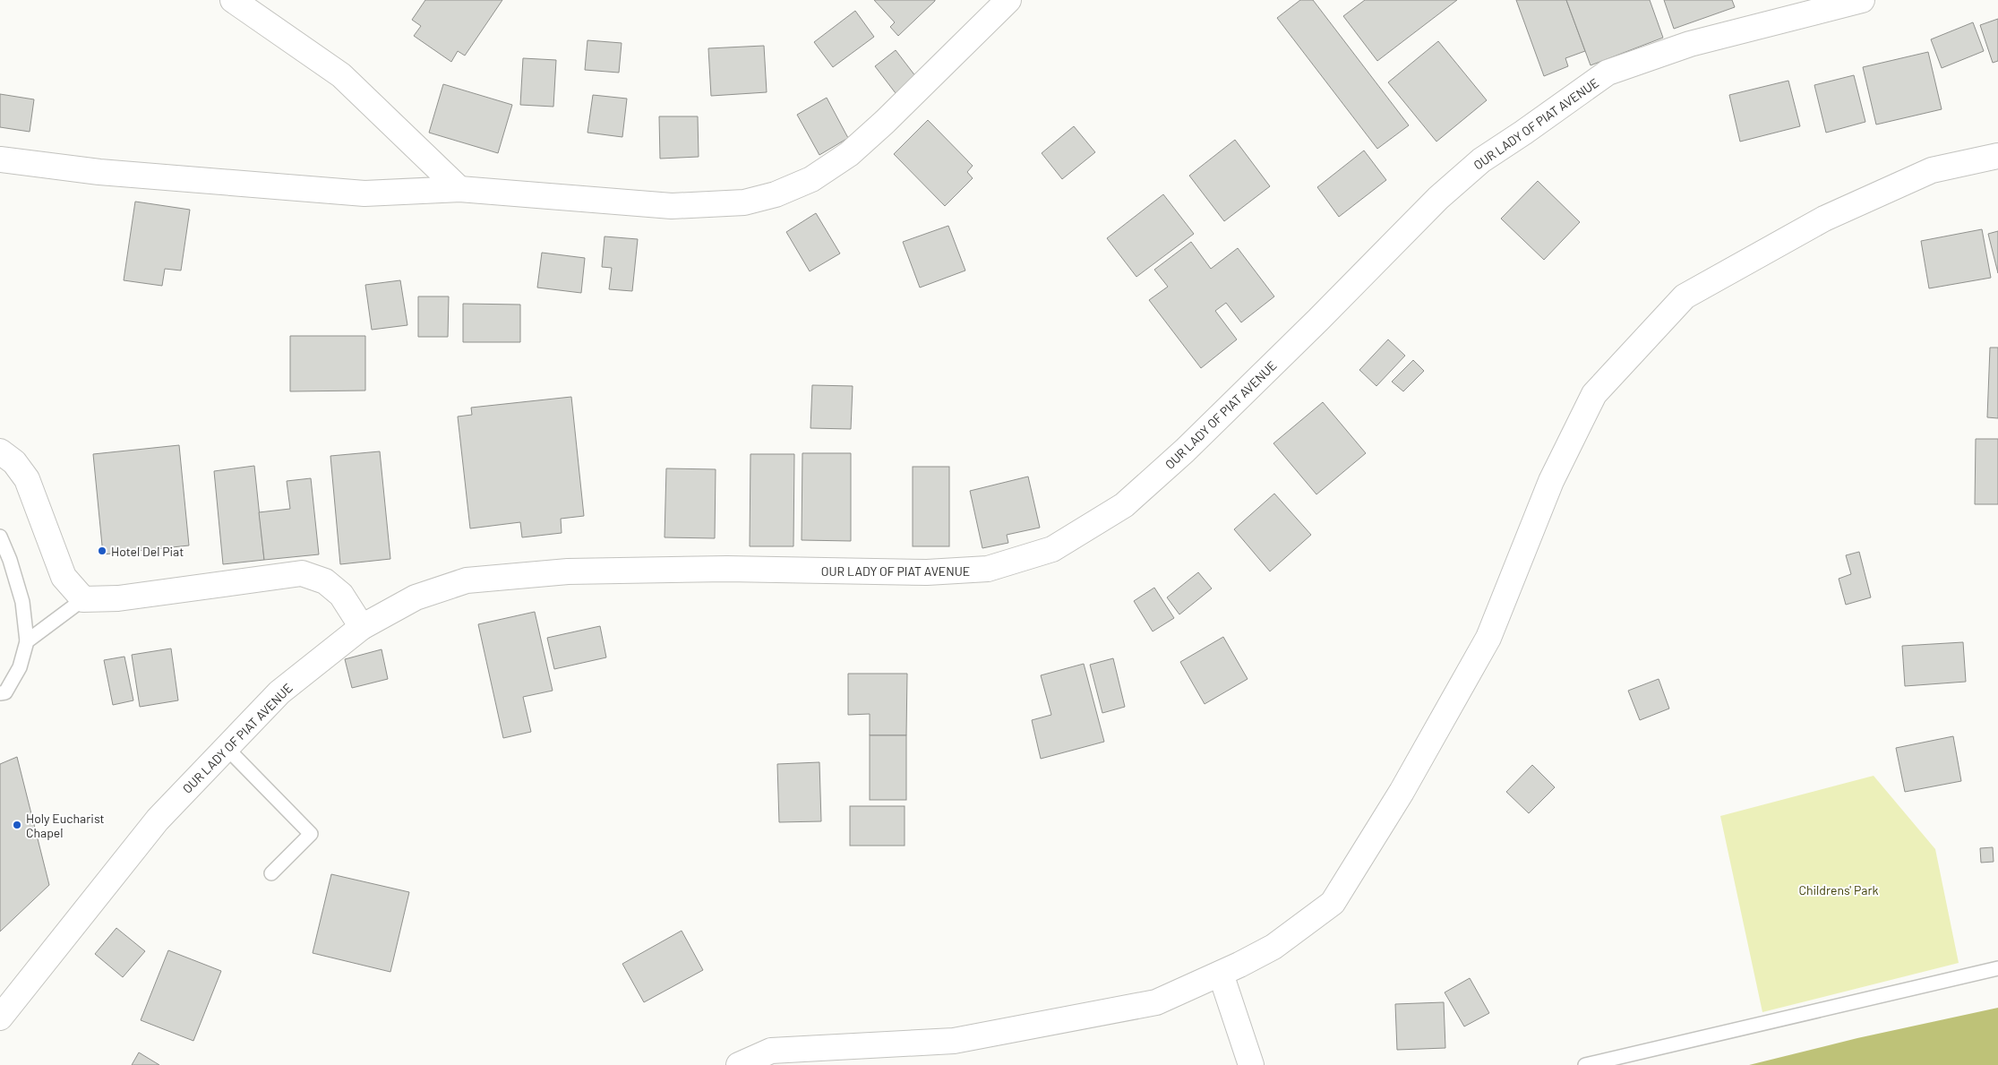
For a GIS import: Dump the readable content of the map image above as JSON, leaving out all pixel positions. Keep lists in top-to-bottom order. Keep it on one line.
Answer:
{"streets":{"street":["OUR LADY OF PIAT AVENUE"]},"parks":["Childrens' Park"],"places":["Hotel Del Piat","Holy Eucharist Chapel"]}
